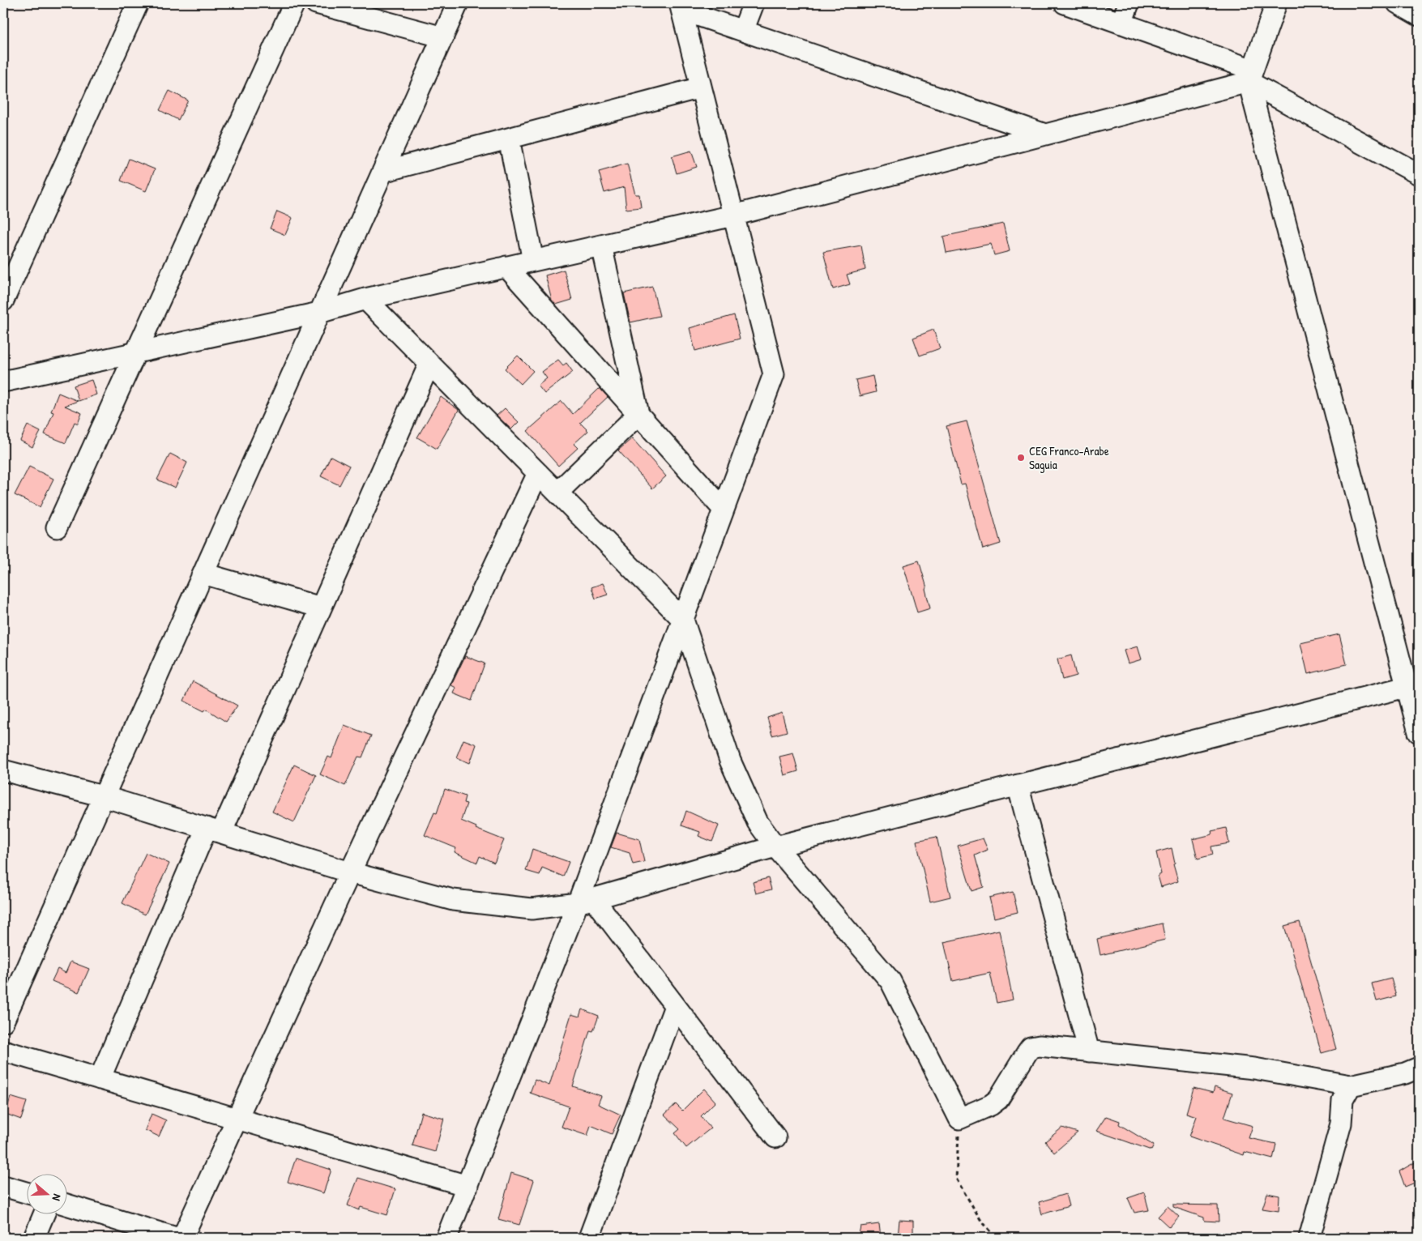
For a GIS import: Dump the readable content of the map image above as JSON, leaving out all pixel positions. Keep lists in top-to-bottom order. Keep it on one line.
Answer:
{"places":["CEG Franco-Arabe Saguia"],"north":"right"}
